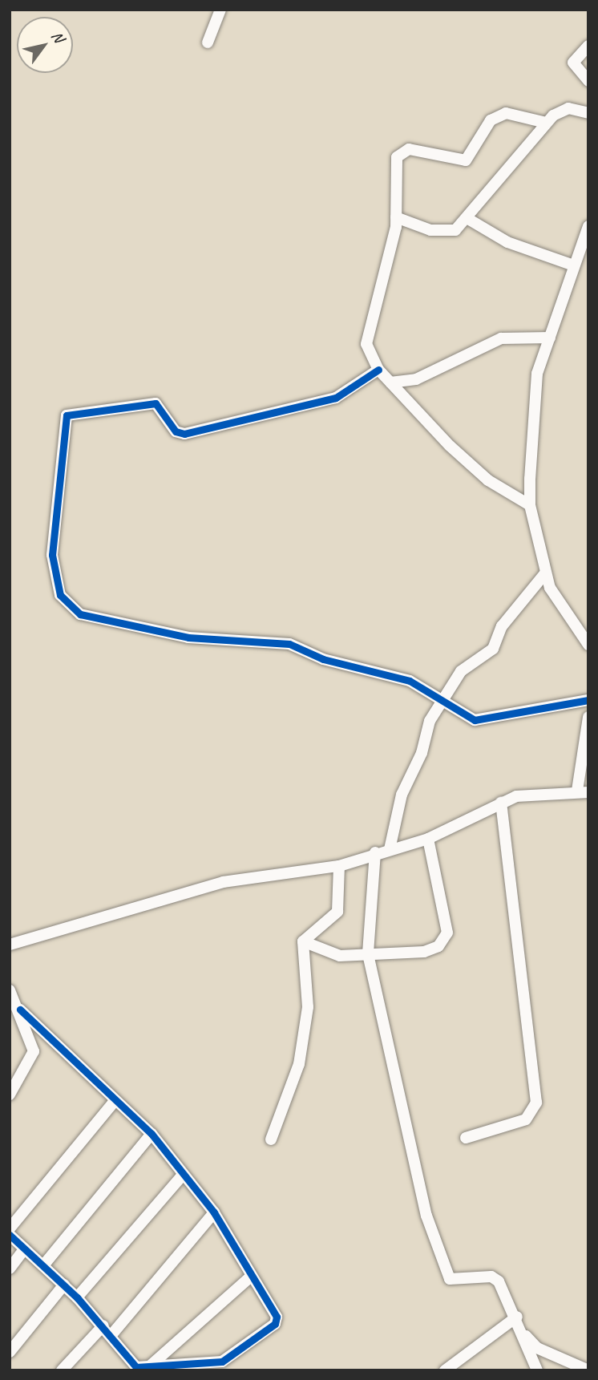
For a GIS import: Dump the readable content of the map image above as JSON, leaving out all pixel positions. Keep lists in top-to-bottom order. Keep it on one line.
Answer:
{"north":"top right"}
